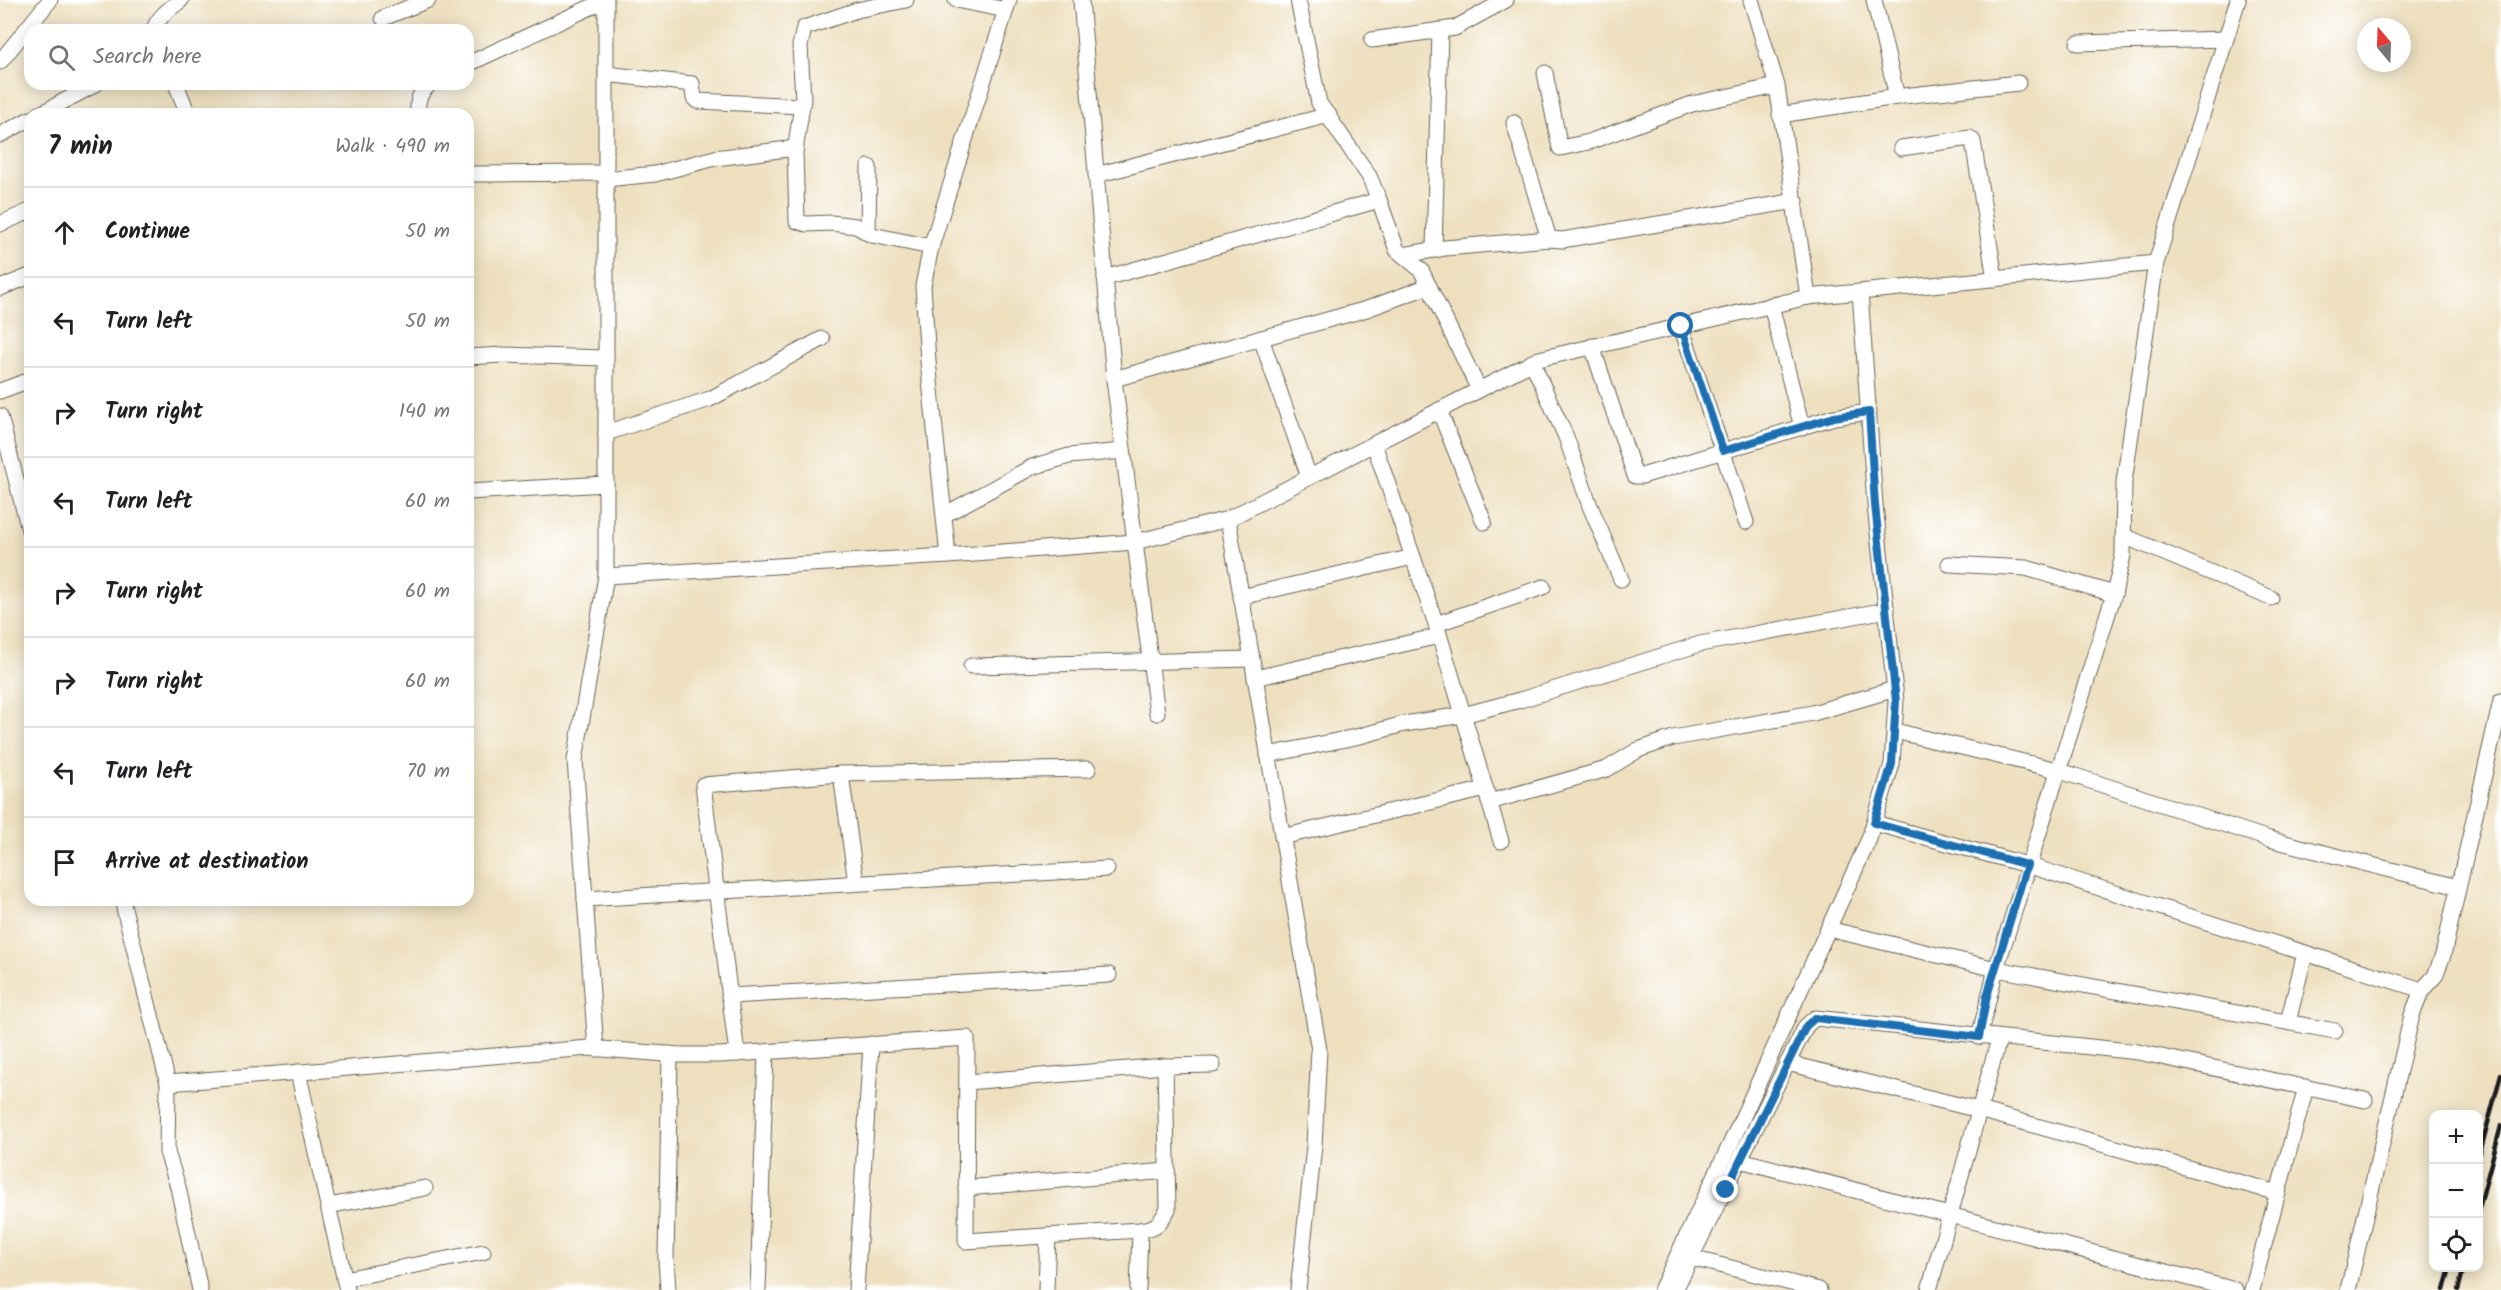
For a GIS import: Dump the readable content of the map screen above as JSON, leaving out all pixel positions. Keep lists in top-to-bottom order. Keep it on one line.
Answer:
{"north":"top","page":{"search":"Search here","heading":["7 min","Walk · 490 m"],"list":[["Continue","50 m"],["Turn left","50 m"],["Turn right","140 m"],["Turn left","60 m"],["Turn right","60 m"],["Turn right","60 m"],["Turn left","70 m"],"Arrive at destination"],"map_buttons":["+","−"]}}
